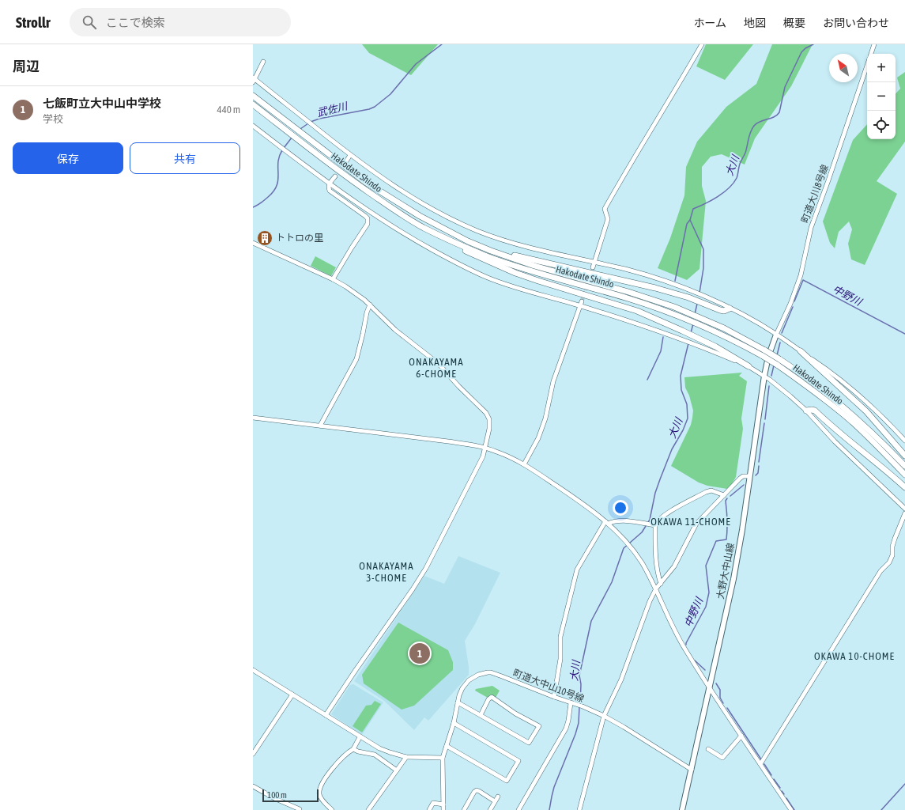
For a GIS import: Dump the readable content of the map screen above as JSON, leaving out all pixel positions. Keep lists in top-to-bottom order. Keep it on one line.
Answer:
{"streets":{"highway":["Hakodate Shindo"],"main road":["大野大中山線"],"street":["町道大川8号線","町道大中山10号線"]},"crossings":[["町道大川8号線","大野大中山線"],["大野大中山線","町道大中山10号線"]],"districts":["ONAKAYAMA 6-CHOME","OKAWA 11-CHOME","ONAKAYAMA 3-CHOME","OKAWA 10-CHOME"],"water":["武佐川","大川","中野川"],"places":{"building":["トトロの里"]},"scale_bar":"100 m","north":"top left","page":{"header":"Strollr","search":"ここで検索","nav":["ホーム","地図","概要","お問い合わせ"],"heading":"周辺","map_buttons":["+","−"],"list":[{"mark":"1","name":"七飯町立大中山中学校","note":"学校","value":"440 m"}],"buttons":["保存","共有"],"pins":"1","scale":"100 m"}}
